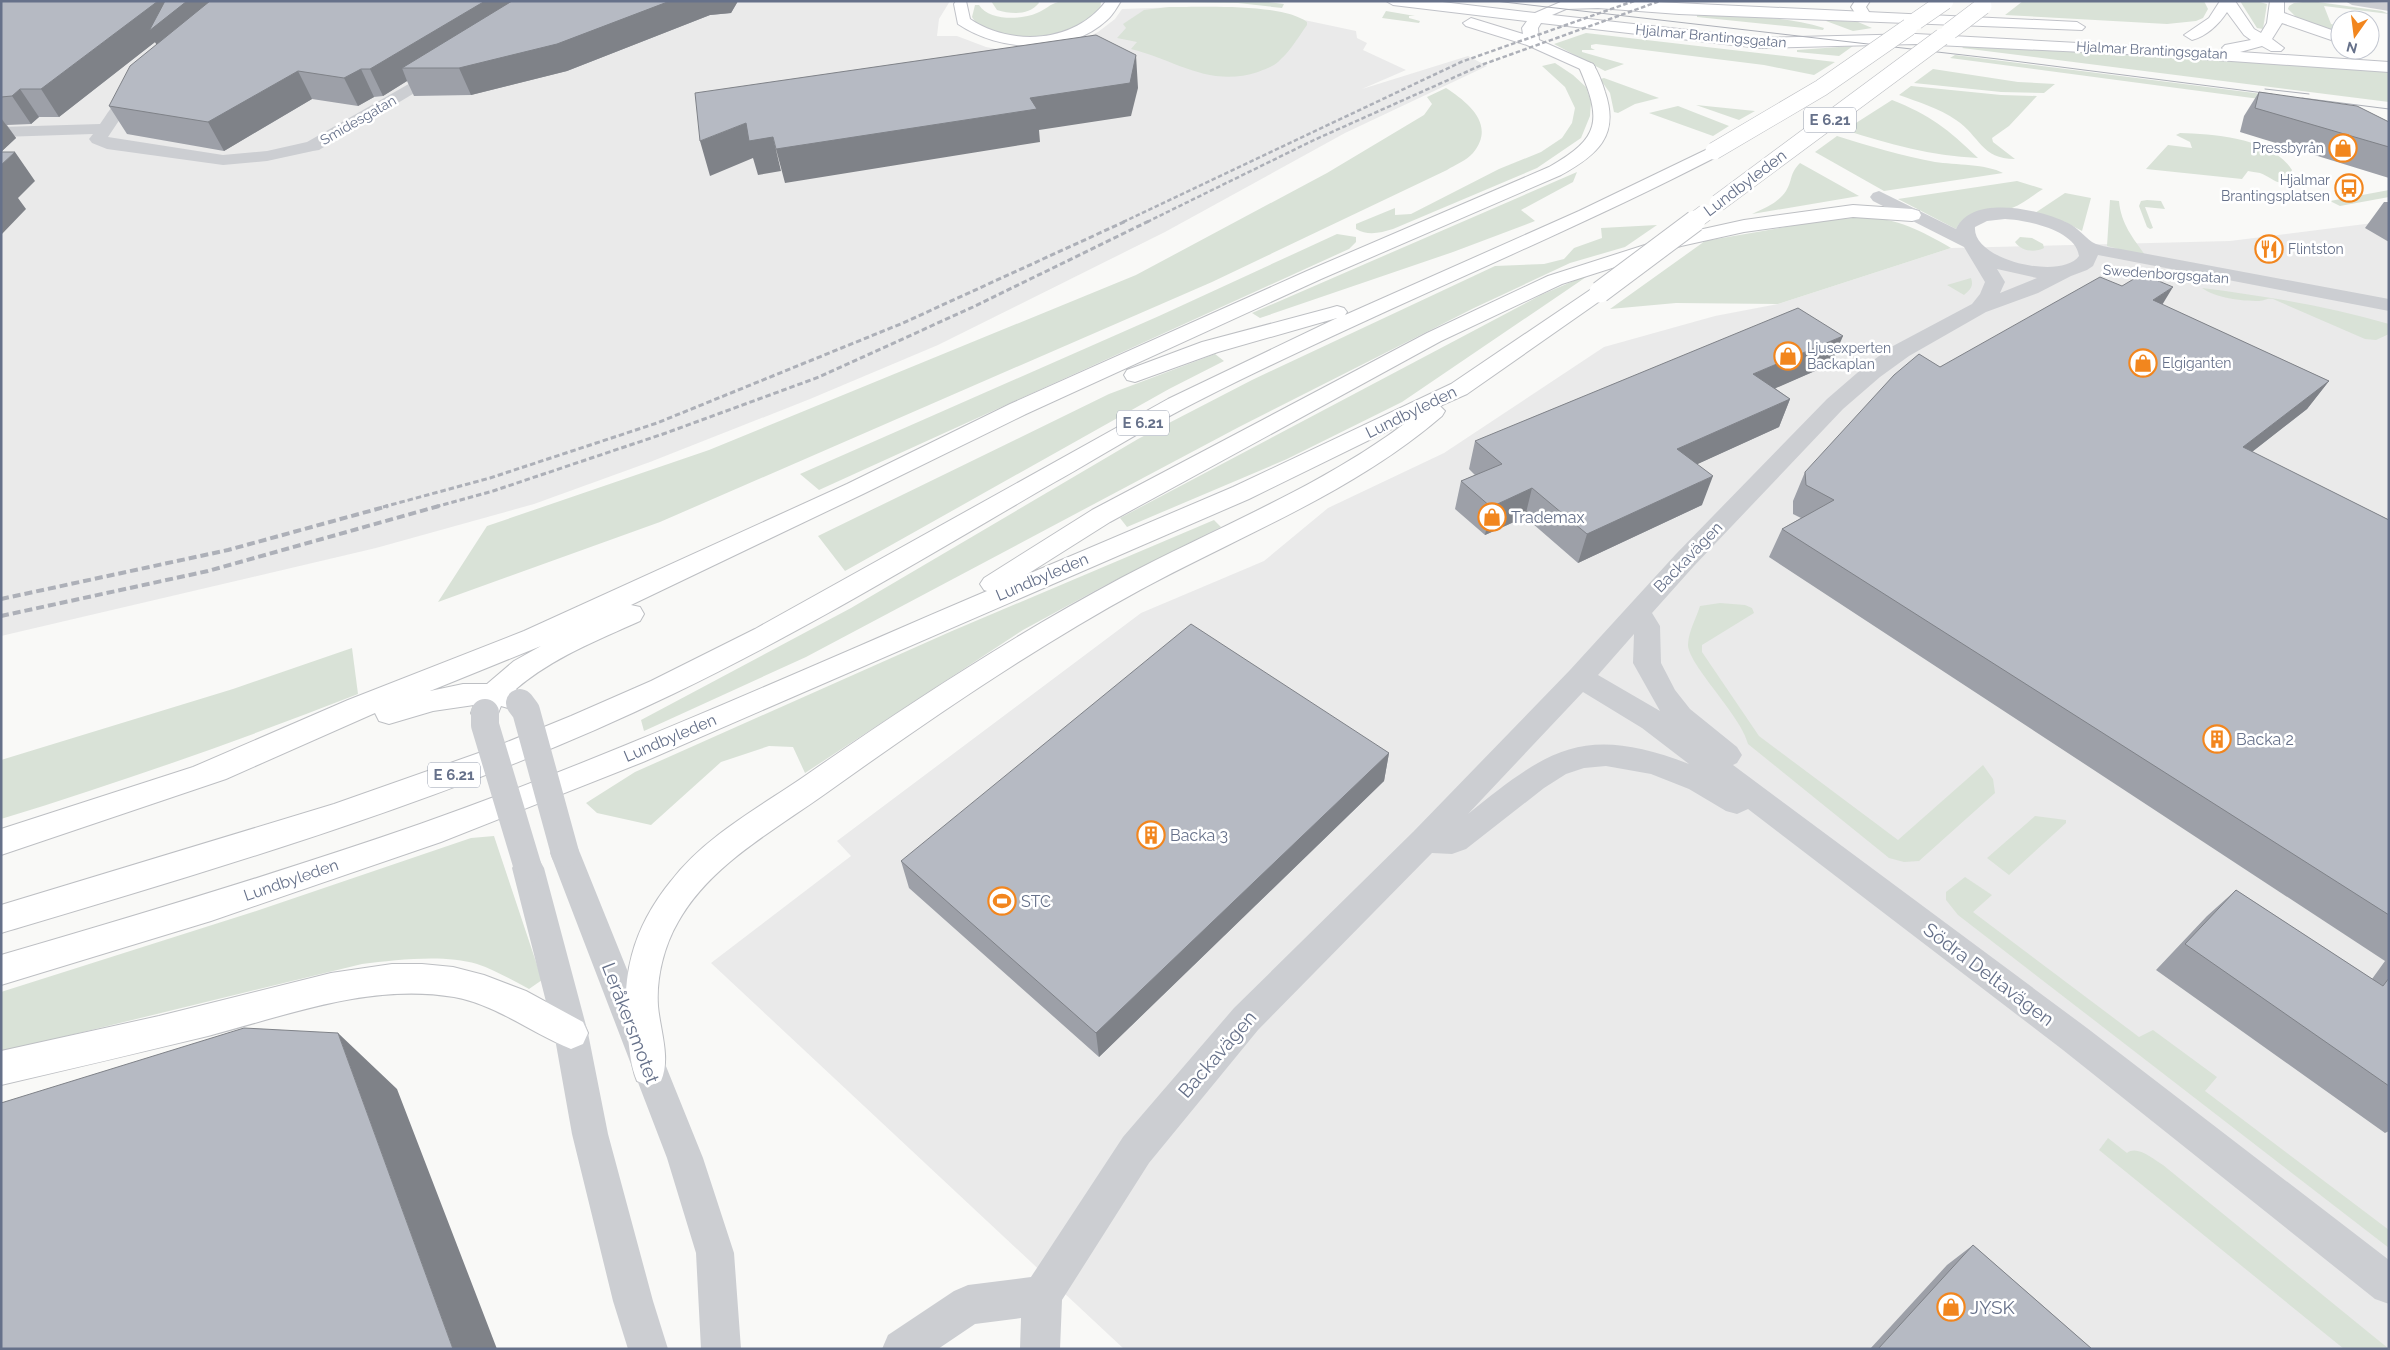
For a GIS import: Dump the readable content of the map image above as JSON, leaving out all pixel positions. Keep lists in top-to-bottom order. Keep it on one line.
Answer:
{"streets":{"main road":["Hjalmar Brantingsgatan","E 6.21","Lundbyleden"],"street":["Smidesgatan","Swedenborgsgatan","Backavägen","Södra Deltavägen","Leråkersmotet"]},"crossings":[["Swedenborgsgatan","Backavägen"],["Backavägen","Södra Deltavägen"]],"places":{"shop":["Pressbyrån","Ljusexperten Backaplan","Elgiganten","Trademax","JYSK"],"bus stop":["Hjalmar Brantingsplatsen"],"restaurant":["Flintston"],"building":["Backa 2","Backa 3"],"sports":["STC"]},"north":"bottom"}
